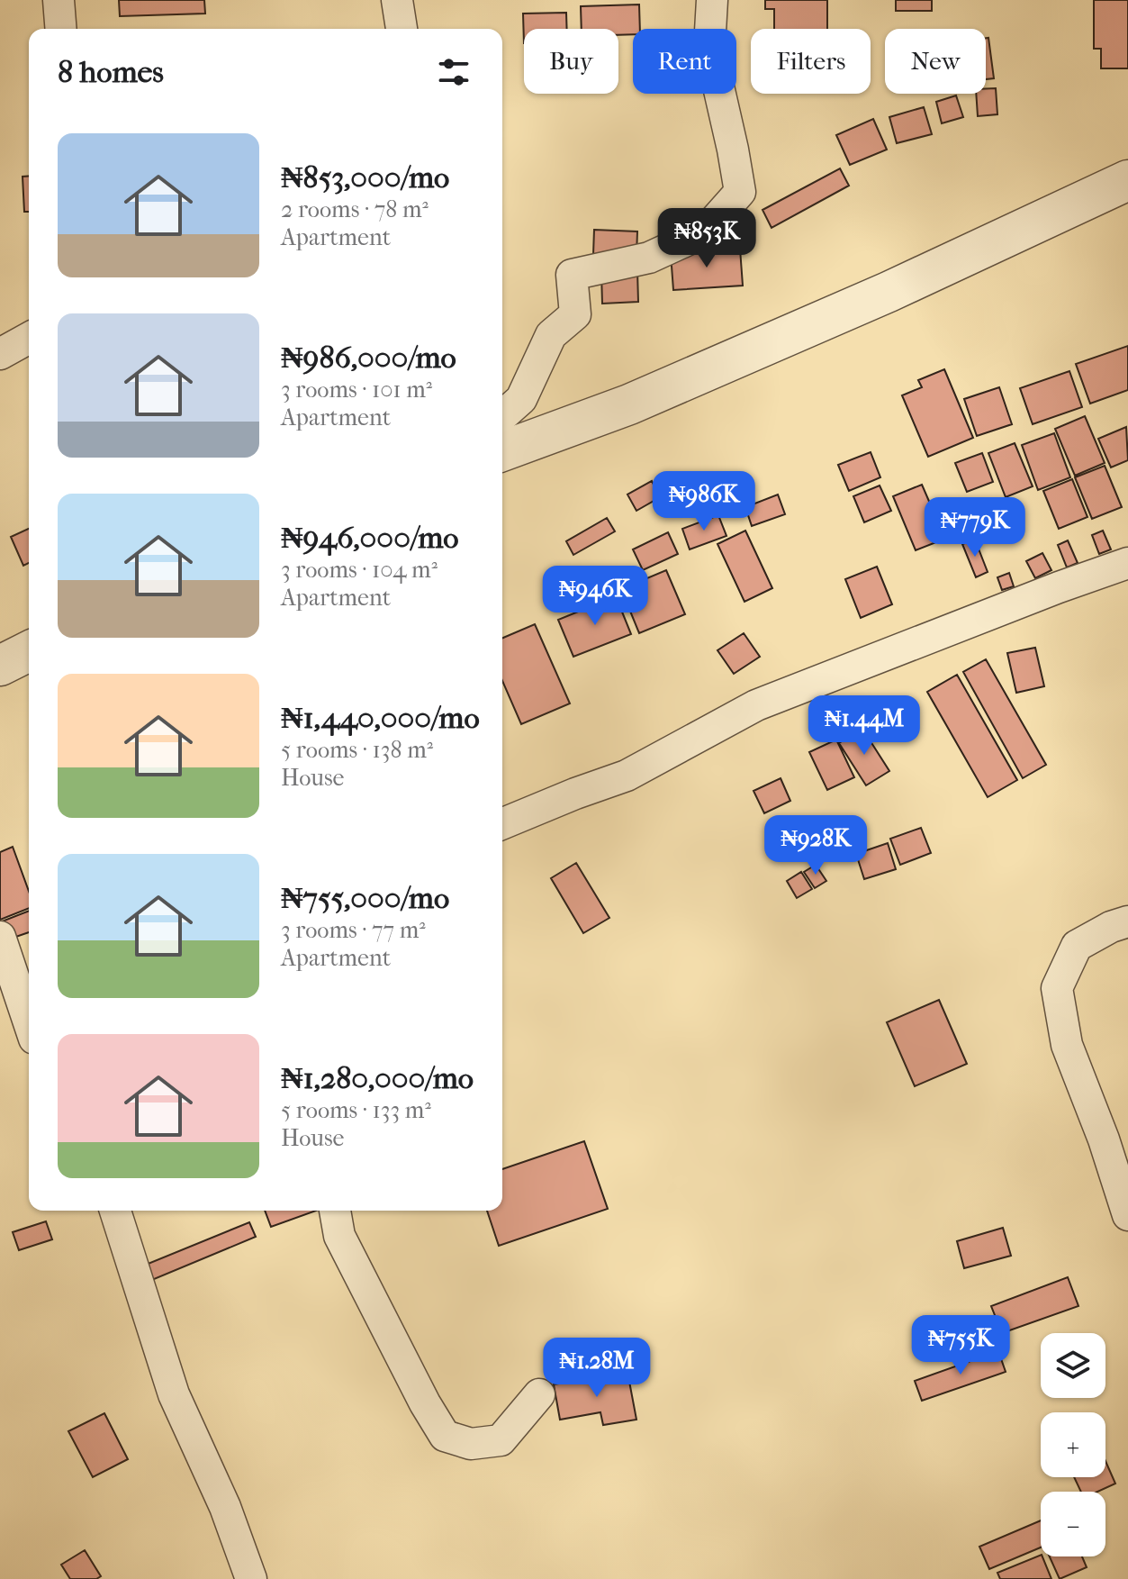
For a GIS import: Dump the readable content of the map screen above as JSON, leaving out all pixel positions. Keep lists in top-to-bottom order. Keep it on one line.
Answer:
{"page":{"chip":["Buy","Rent","Filters","New"],"heading":"8 homes","list":[{"name":"₦853,000/mo","note":"2 rooms · 78 m² · Apartment"},{"name":"₦986,000/mo","note":"3 rooms · 101 m² · Apartment"},{"name":"₦946,000/mo","note":"3 rooms · 104 m² · Apartment"},{"name":"₦1,440,000/mo","note":"5 rooms · 138 m² · House"},{"name":"₦755,000/mo","note":"3 rooms · 77 m² · Apartment"},{"name":"₦1,280,000/mo","note":"5 rooms · 133 m² · House"}],"price":["₦853K","₦986K","₦779K","₦946K","₦1.44M","₦928K","₦755K","₦1.28M"],"map_buttons":["+","−"]}}
